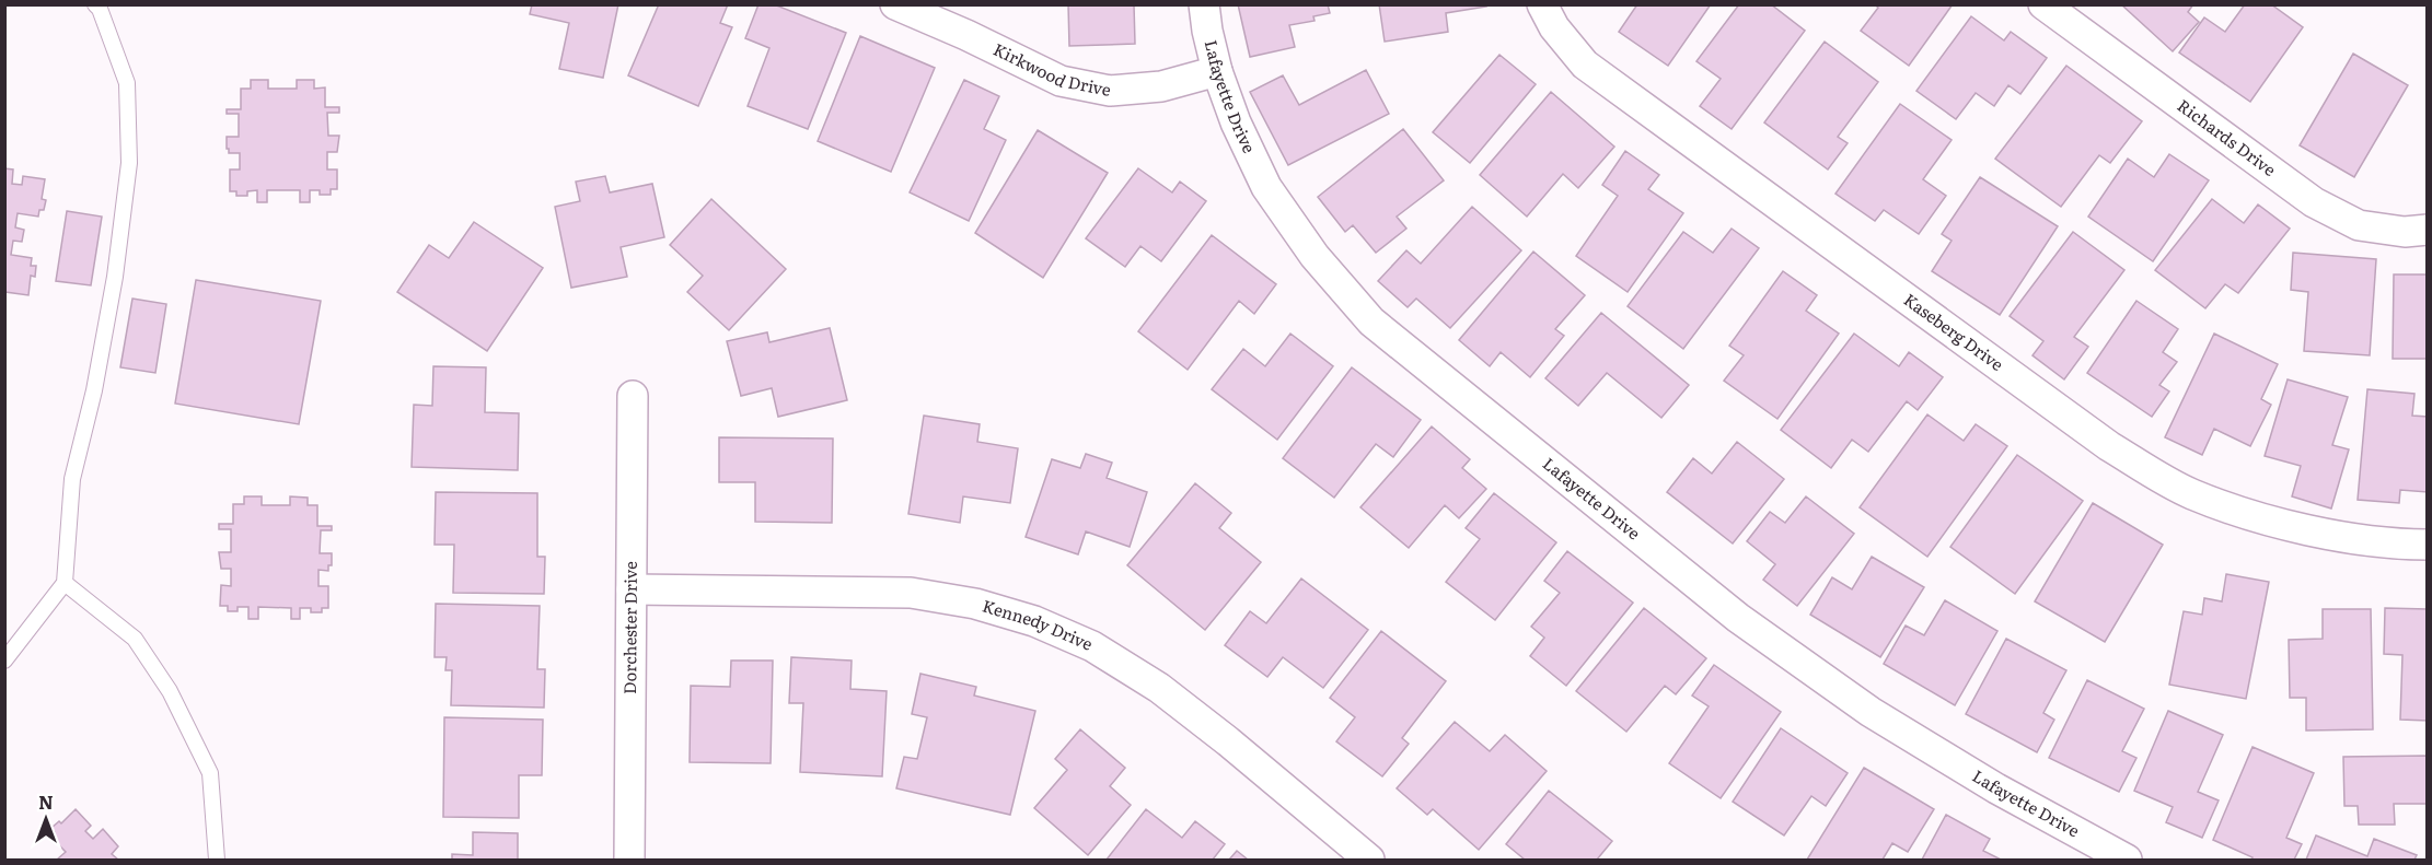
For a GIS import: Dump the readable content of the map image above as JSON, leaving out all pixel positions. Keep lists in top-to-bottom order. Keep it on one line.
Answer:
{"streets":{"street":["Kirkwood Drive","Lafayette Drive","Richards Drive","Kaseberg Drive","Kennedy Drive","Dorchester Drive"]},"crossings":[["Kirkwood Drive","Lafayette Drive"],["Kennedy Drive","Dorchester Drive"]],"north":"top"}
